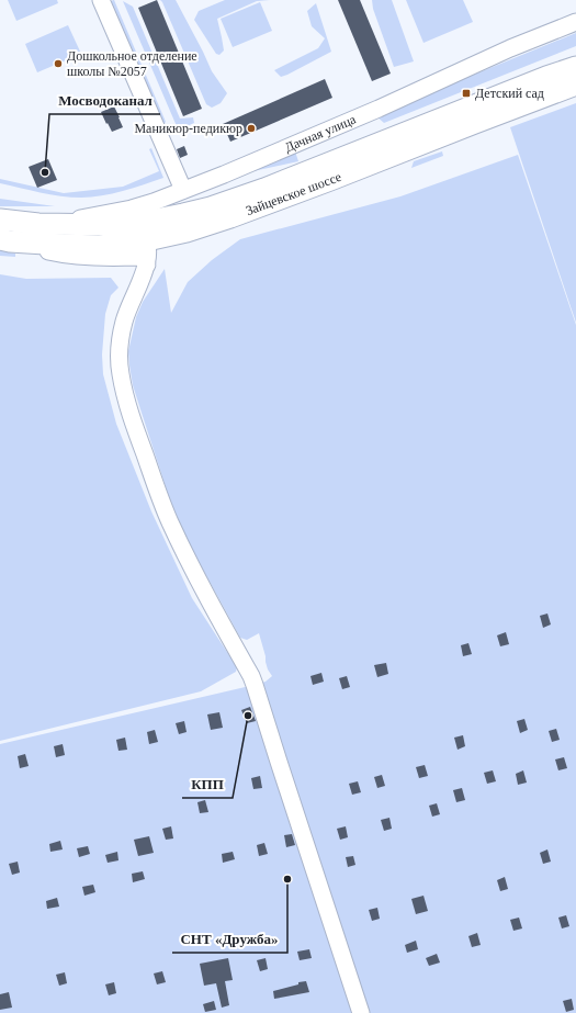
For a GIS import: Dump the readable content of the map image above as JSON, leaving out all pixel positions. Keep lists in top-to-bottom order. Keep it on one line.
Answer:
{"streets":{"main road":["Зайцевское шоссе"],"street":["Дачная улица"]},"crossings":[["Дачная улица","Зайцевское шоссе"]],"places":{"other":["Дошкольное отделение школы №2057","Маникюр-педикюр","Мосводоканал","КПП","СНТ «Дружба»"],"transit":["Детский сад"]}}
